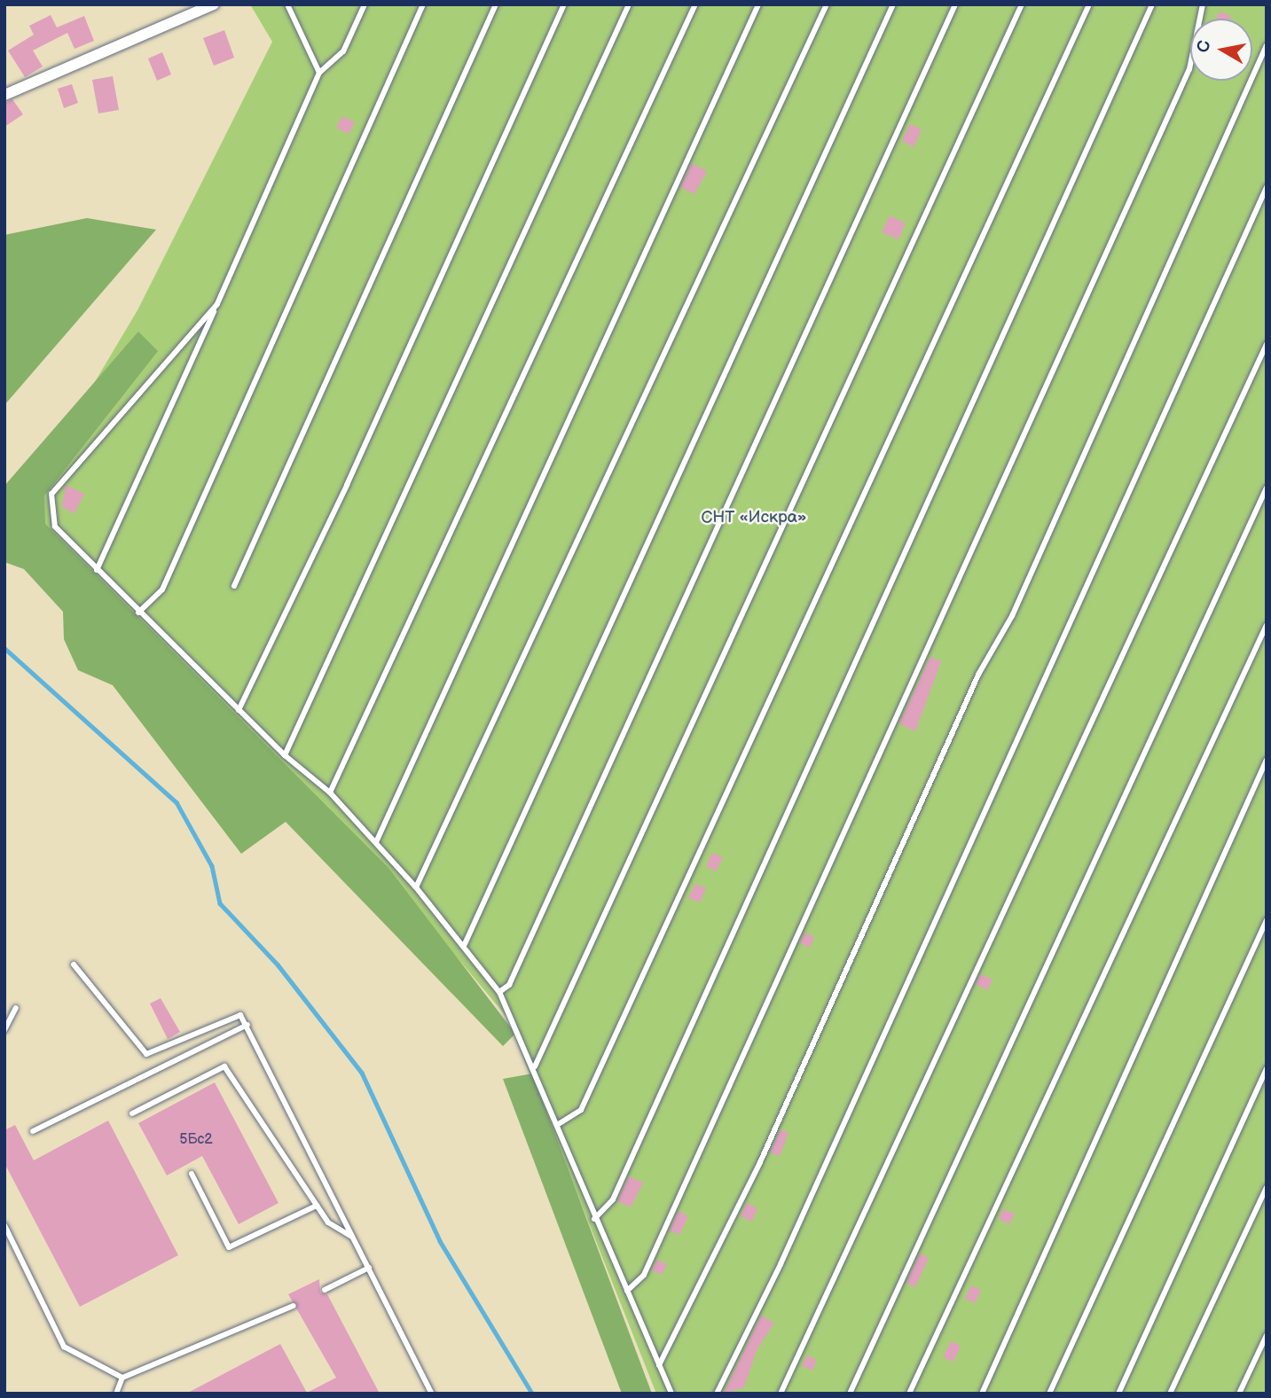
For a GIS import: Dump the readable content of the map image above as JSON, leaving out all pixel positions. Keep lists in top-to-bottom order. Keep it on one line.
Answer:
{"parks":["СНТ «Искра»"],"house_numbers":["5Бс2"],"north":"left"}
